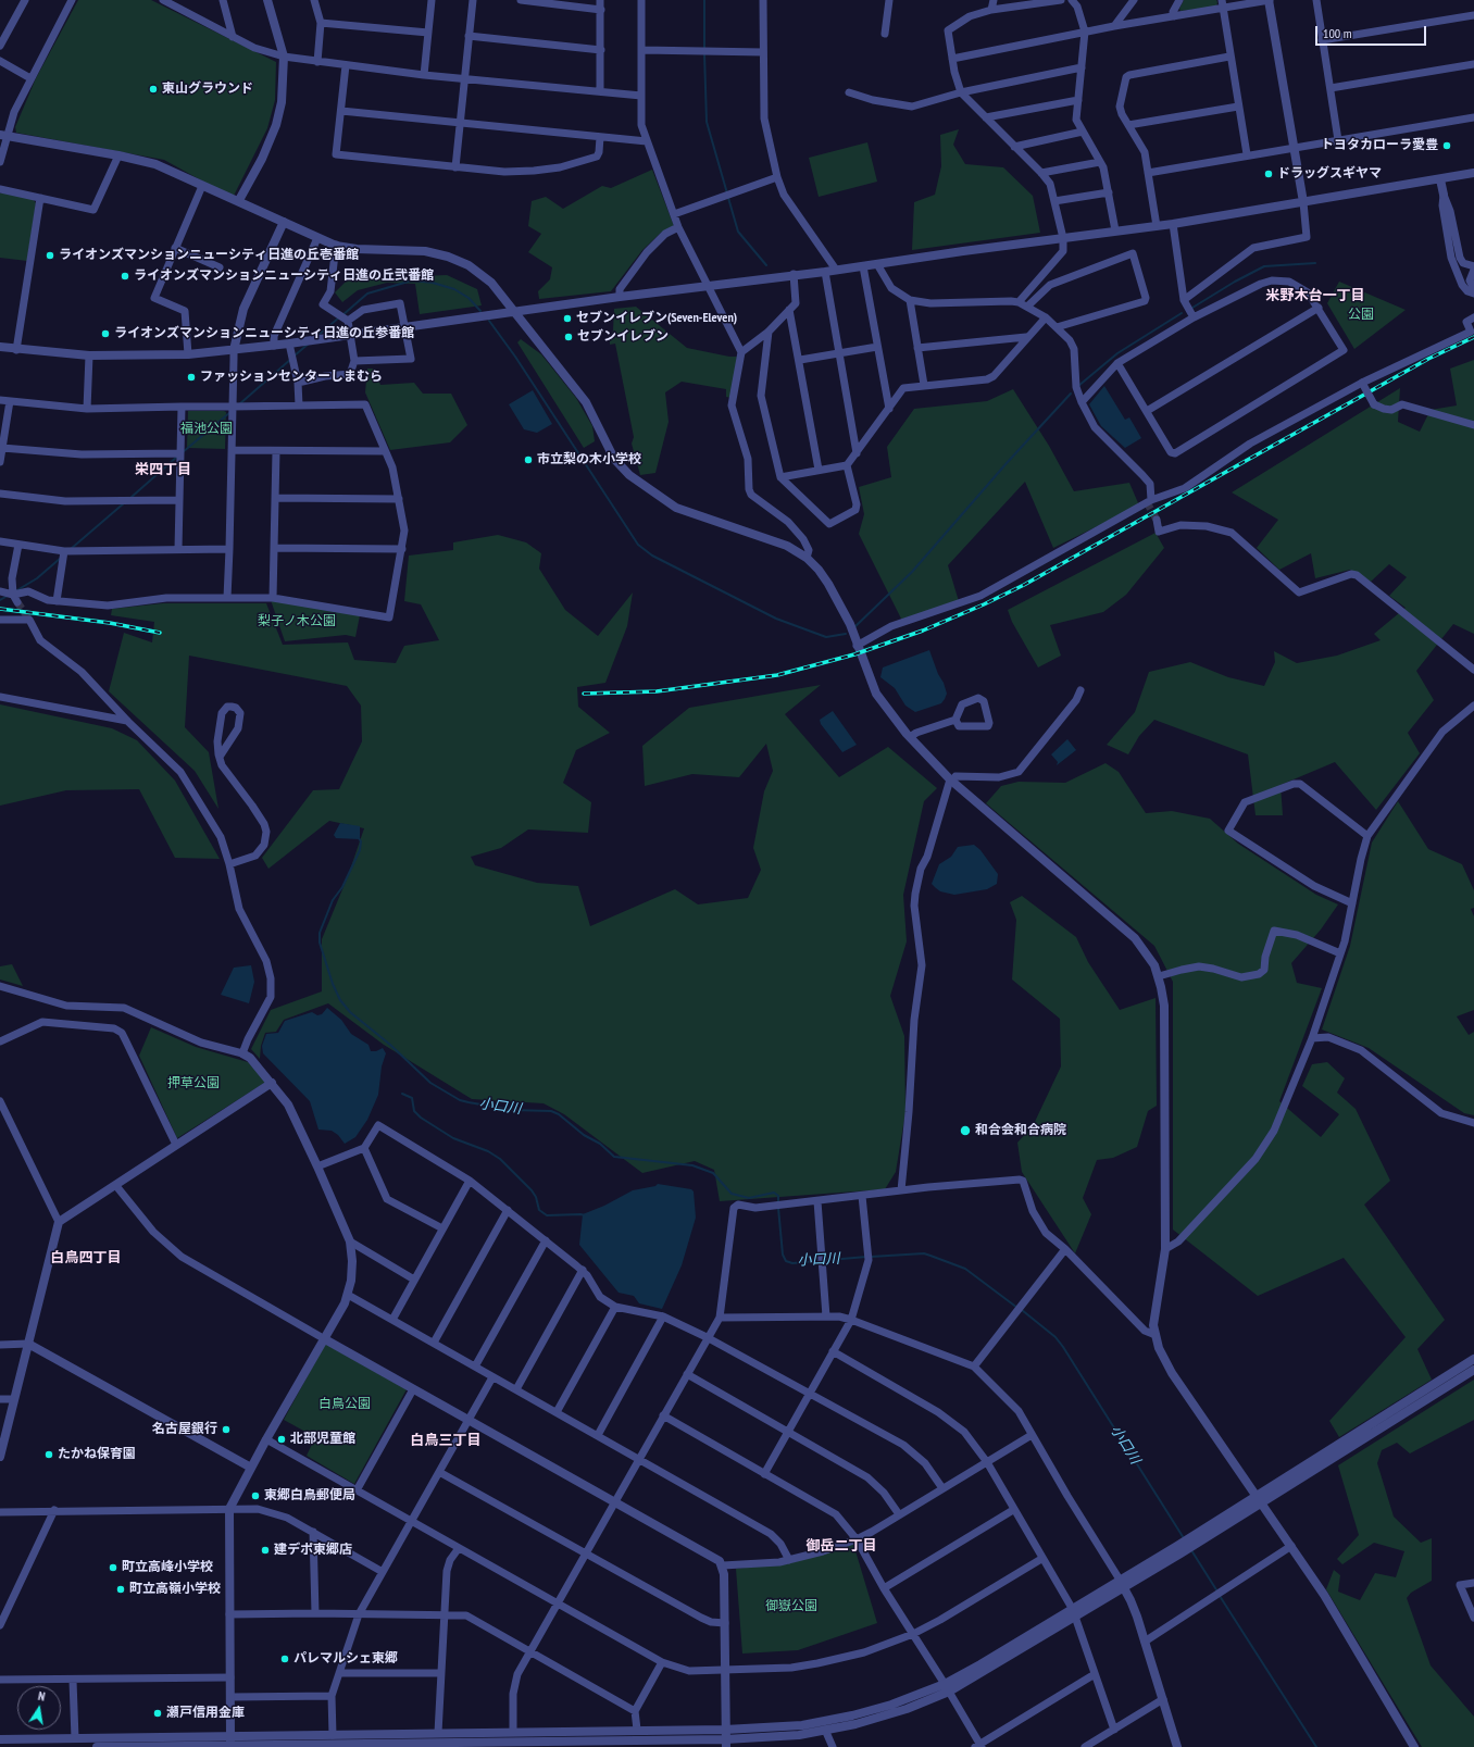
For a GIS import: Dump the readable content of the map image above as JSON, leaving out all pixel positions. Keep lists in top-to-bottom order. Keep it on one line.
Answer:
{"districts":["米野木台一丁目","栄四丁目","白鳥四丁目","白鳥三丁目","御岳二丁目"],"water":["小口川"],"parks":["公園","福池公園","梨子ノ木公園","押草公園","白鳥公園","御嶽公園"],"places":["東山グラウンド","トヨタカローラ愛豊","ドラッグスギヤマ","ライオンズマンションニューシティ日進の丘壱番館","ライオンズマンションニューシティ日進の丘弐番館","セブンイレブン(Seven-Eleven)","ライオンズマンションニューシティ日進の丘参番館","セブンイレブン","ファッションセンターしまむら","市立梨の木小学校","和合会和合病院","名古屋銀行","北部児童館","たかね保育園","東郷白鳥郵便局","建デポ東郷店","町立高峰小学校","町立高嶺小学校","パレマルシェ東郷","瀬戸信用金庫"],"scale_bar":"100 m","north":"top"}
